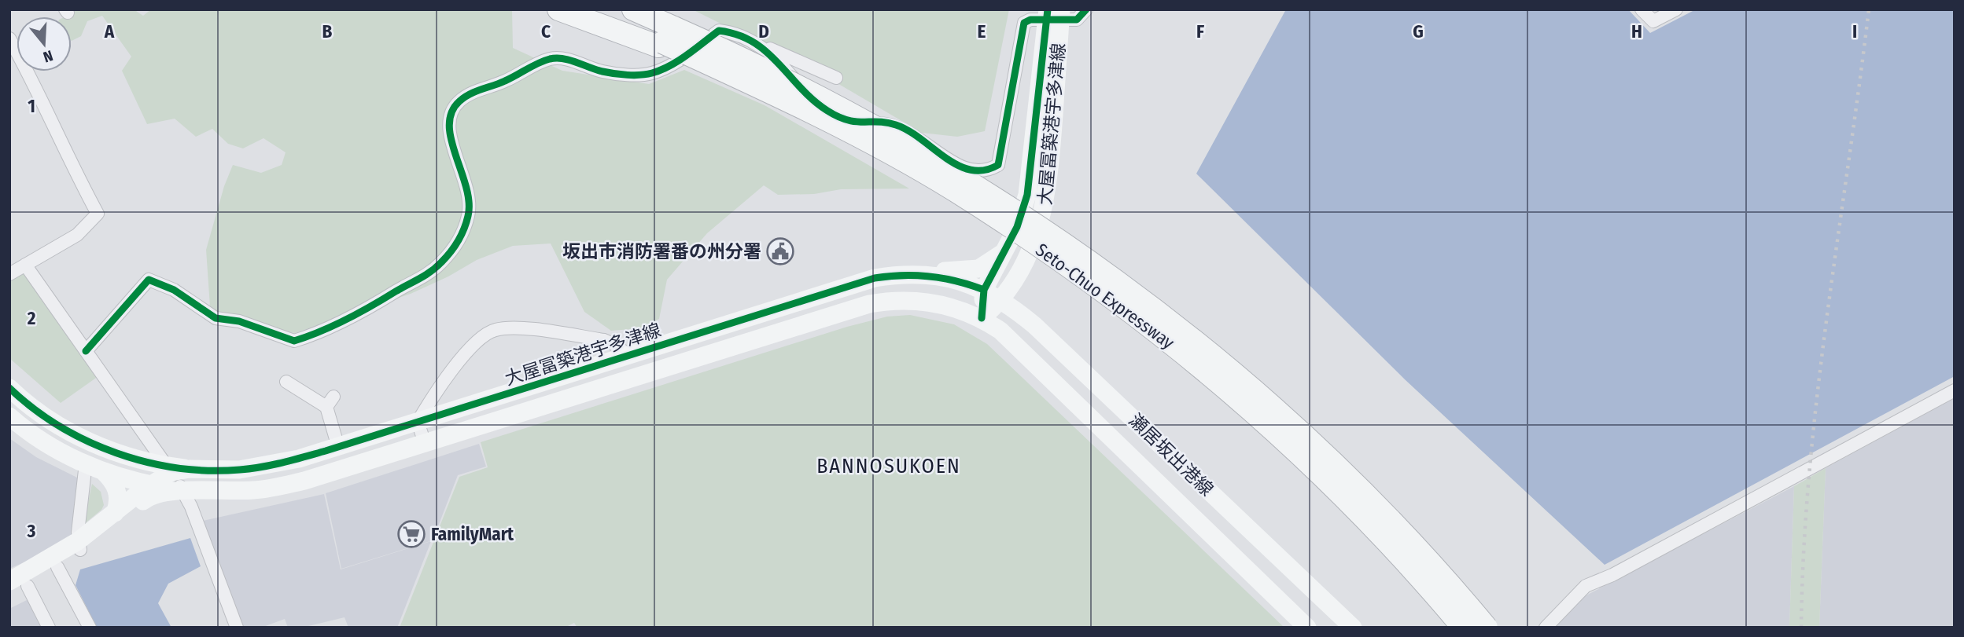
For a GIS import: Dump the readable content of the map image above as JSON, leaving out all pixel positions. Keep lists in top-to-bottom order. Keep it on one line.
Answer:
{"streets":{"highway":["Seto-Chuo Expressway"],"main road":["大屋冨築港宇多津線","瀬居坂出港線"]},"crossings":[["大屋冨築港宇多津線","瀬居坂出港線"]],"districts":["BANNOSUKOEN"],"places":{"public building":["坂出市消防署番の州分署"],"supermarket":["FamilyMart"]},"north":"bottom","grid":{"columns":["A","B","C","D","E","F","G","H","I"],"rows":["1","2","3"]}}
